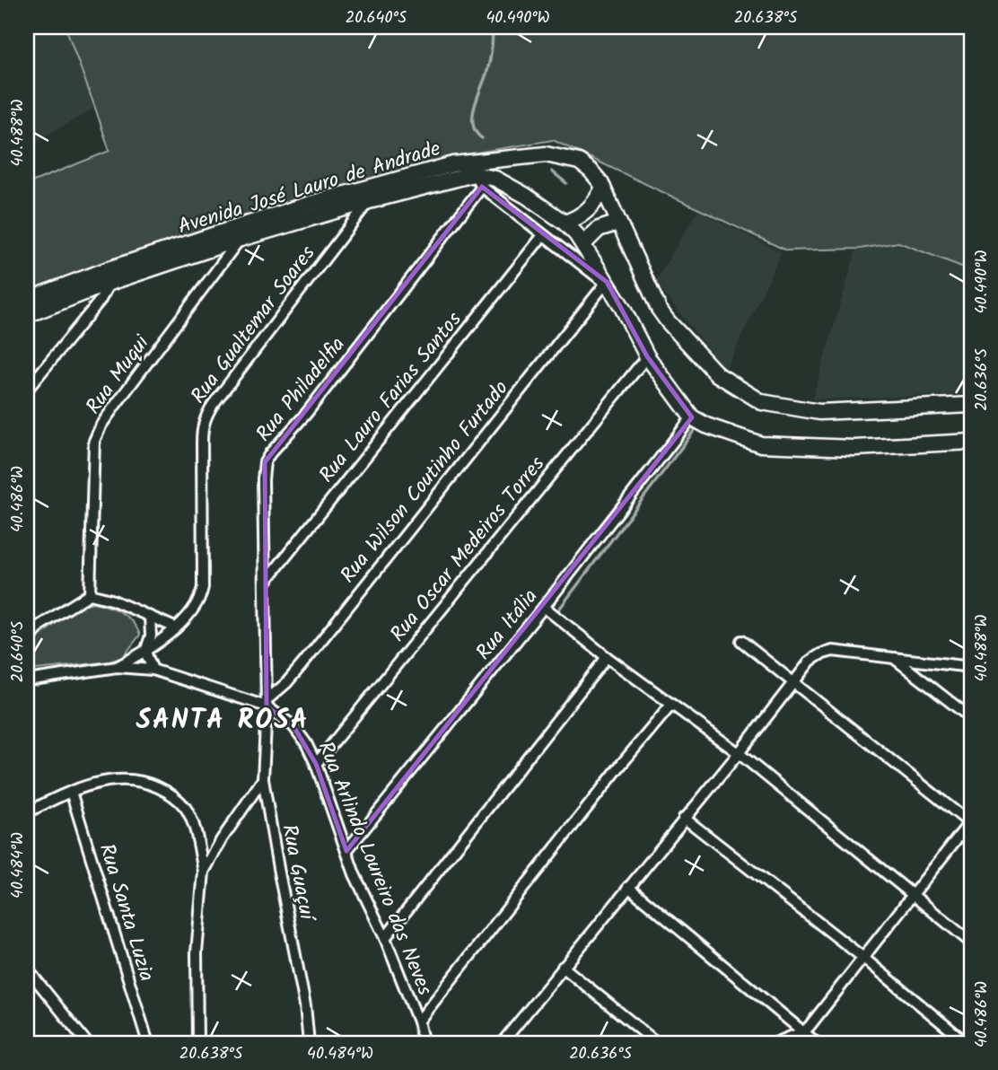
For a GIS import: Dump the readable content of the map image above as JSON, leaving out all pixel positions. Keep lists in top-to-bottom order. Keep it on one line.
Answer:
{"streets":{"street":["Avenida José Lauro de Andrade","Rua Gualtemar Soares","Rua Muqui","Rua Philadelfia","Rua Lauro Farias Santos","Rua Wilson Coutinho Furtado","Rua Oscar Medeiros Torres","Rua Itália","Rua Arlindo Loureiro das Neves","Rua Guaçuí","Rua Santa Luzia"]},"crossings":[["Avenida José Lauro de Andrade","Rua Gualtemar Soares"],["Avenida José Lauro de Andrade","Rua Muqui"],["Avenida José Lauro de Andrade","Rua Philadelfia"],["Rua Gualtemar Soares","Rua Arlindo Loureiro das Neves"],["Rua Philadelfia","Rua Lauro Farias Santos"],["Rua Philadelfia","Rua Wilson Coutinho Furtado"],["Rua Philadelfia","Rua Arlindo Loureiro das Neves"],["Rua Philadelfia","Rua Guaçuí"],["Rua Wilson Coutinho Furtado","Rua Arlindo Loureiro das Neves"],["Rua Wilson Coutinho Furtado","Rua Guaçuí"],["Rua Oscar Medeiros Torres","Rua Arlindo Loureiro das Neves"],["Rua Itália","Rua Arlindo Loureiro das Neves"],["Rua Arlindo Loureiro das Neves","Rua Guaçuí"]],"districts":["SANTA ROSA"],"coordinates":["20.640°S","40.490°W","20.638°S","40.488°W","20.636°S","40.486°W","40.484°W"]}
